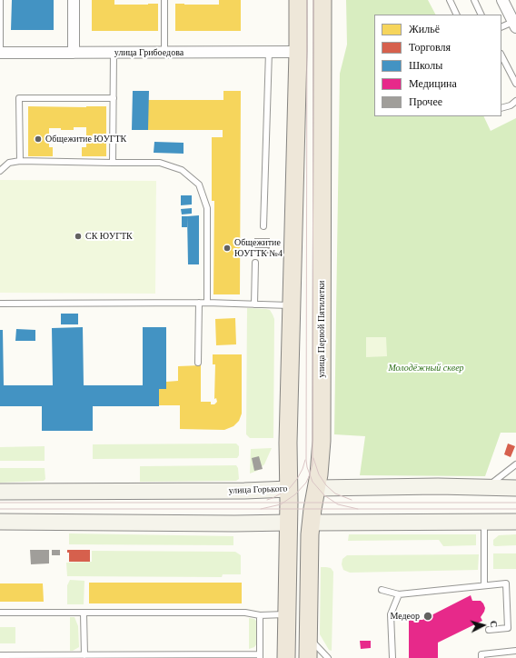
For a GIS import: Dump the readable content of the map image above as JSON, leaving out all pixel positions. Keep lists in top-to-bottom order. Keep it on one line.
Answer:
{"streets":{"main road":["улица Первой Пятилетки","улица Горького"],"street":["улица Грибоедова"]},"crossings":[["улица Первой Пятилетки","улица Горького"]],"parks":["Молодёжный сквер"],"places":["Общежитие ЮУГТК","СК ЮУГТК","Общежитие ЮУГТК №4","Медеор"],"legend":["Жильё","Торговля","Школы","Медицина","Прочее"],"north":"right"}
